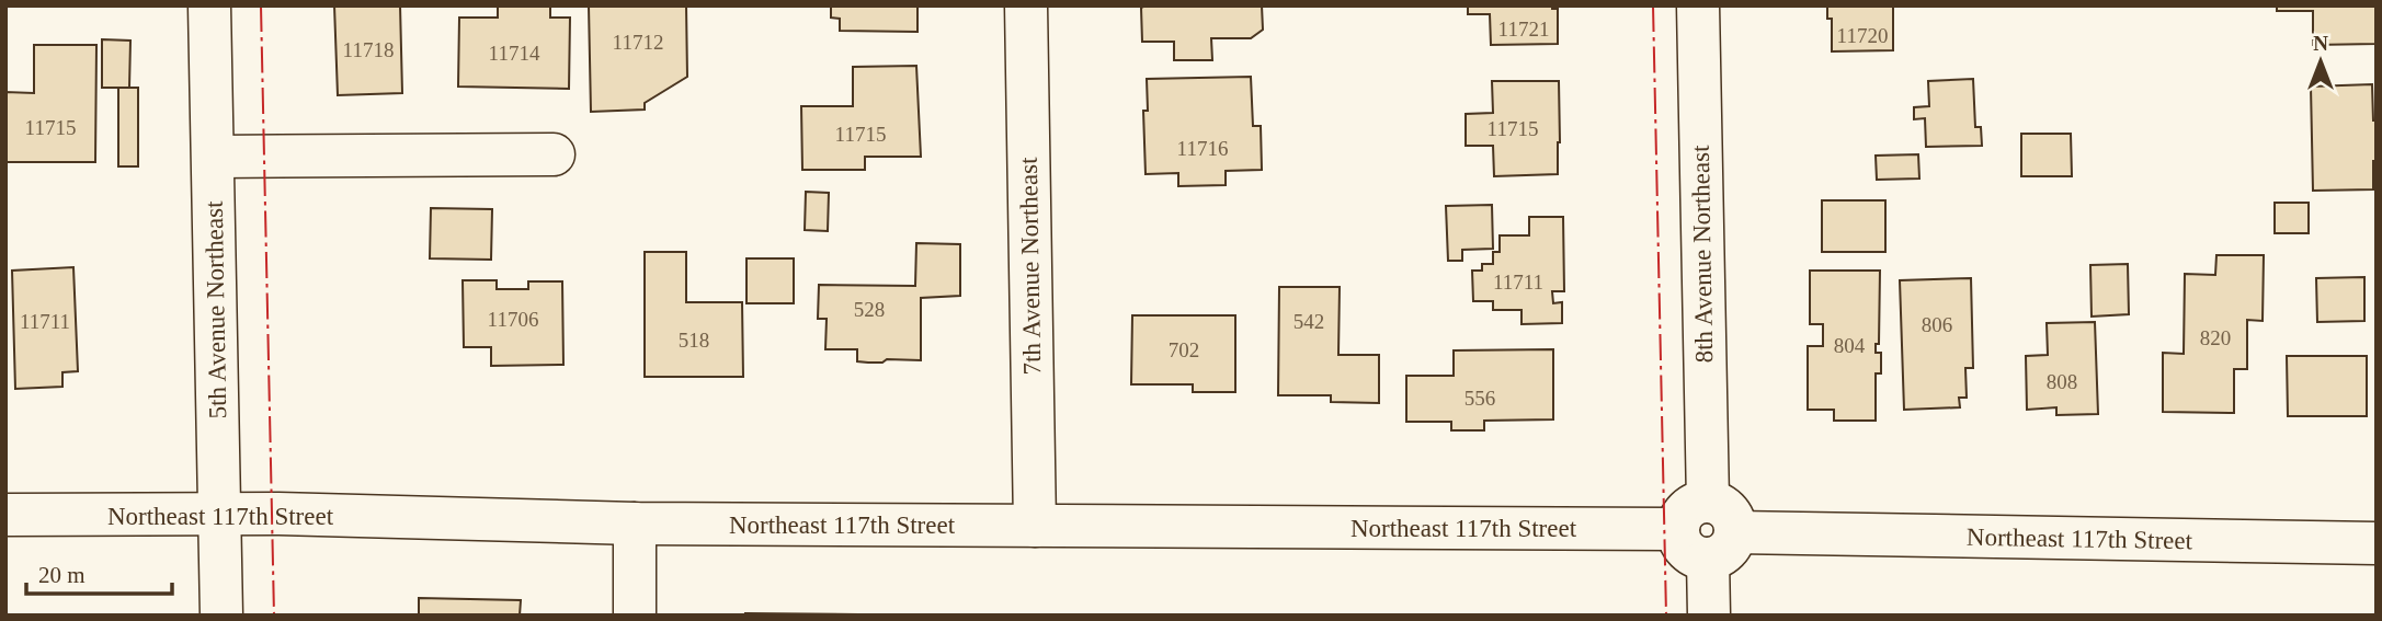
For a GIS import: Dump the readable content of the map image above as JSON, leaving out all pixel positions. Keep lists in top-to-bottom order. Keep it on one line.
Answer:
{"streets":{"street":["8th Avenue Northeast","7th Avenue Northeast","5th Avenue Northeast","Northeast 117th Street"]},"crossings":[["8th Avenue Northeast","Northeast 117th Street"],["7th Avenue Northeast","Northeast 117th Street"],["5th Avenue Northeast","Northeast 117th Street"]],"house_numbers":["11721","11720","11712","11718","11714","11715","11715","11715","11716","11711","528","11706","11711","542","806","820","518","804","702","808","556"],"scale_bar":"20 m","north":"top"}
